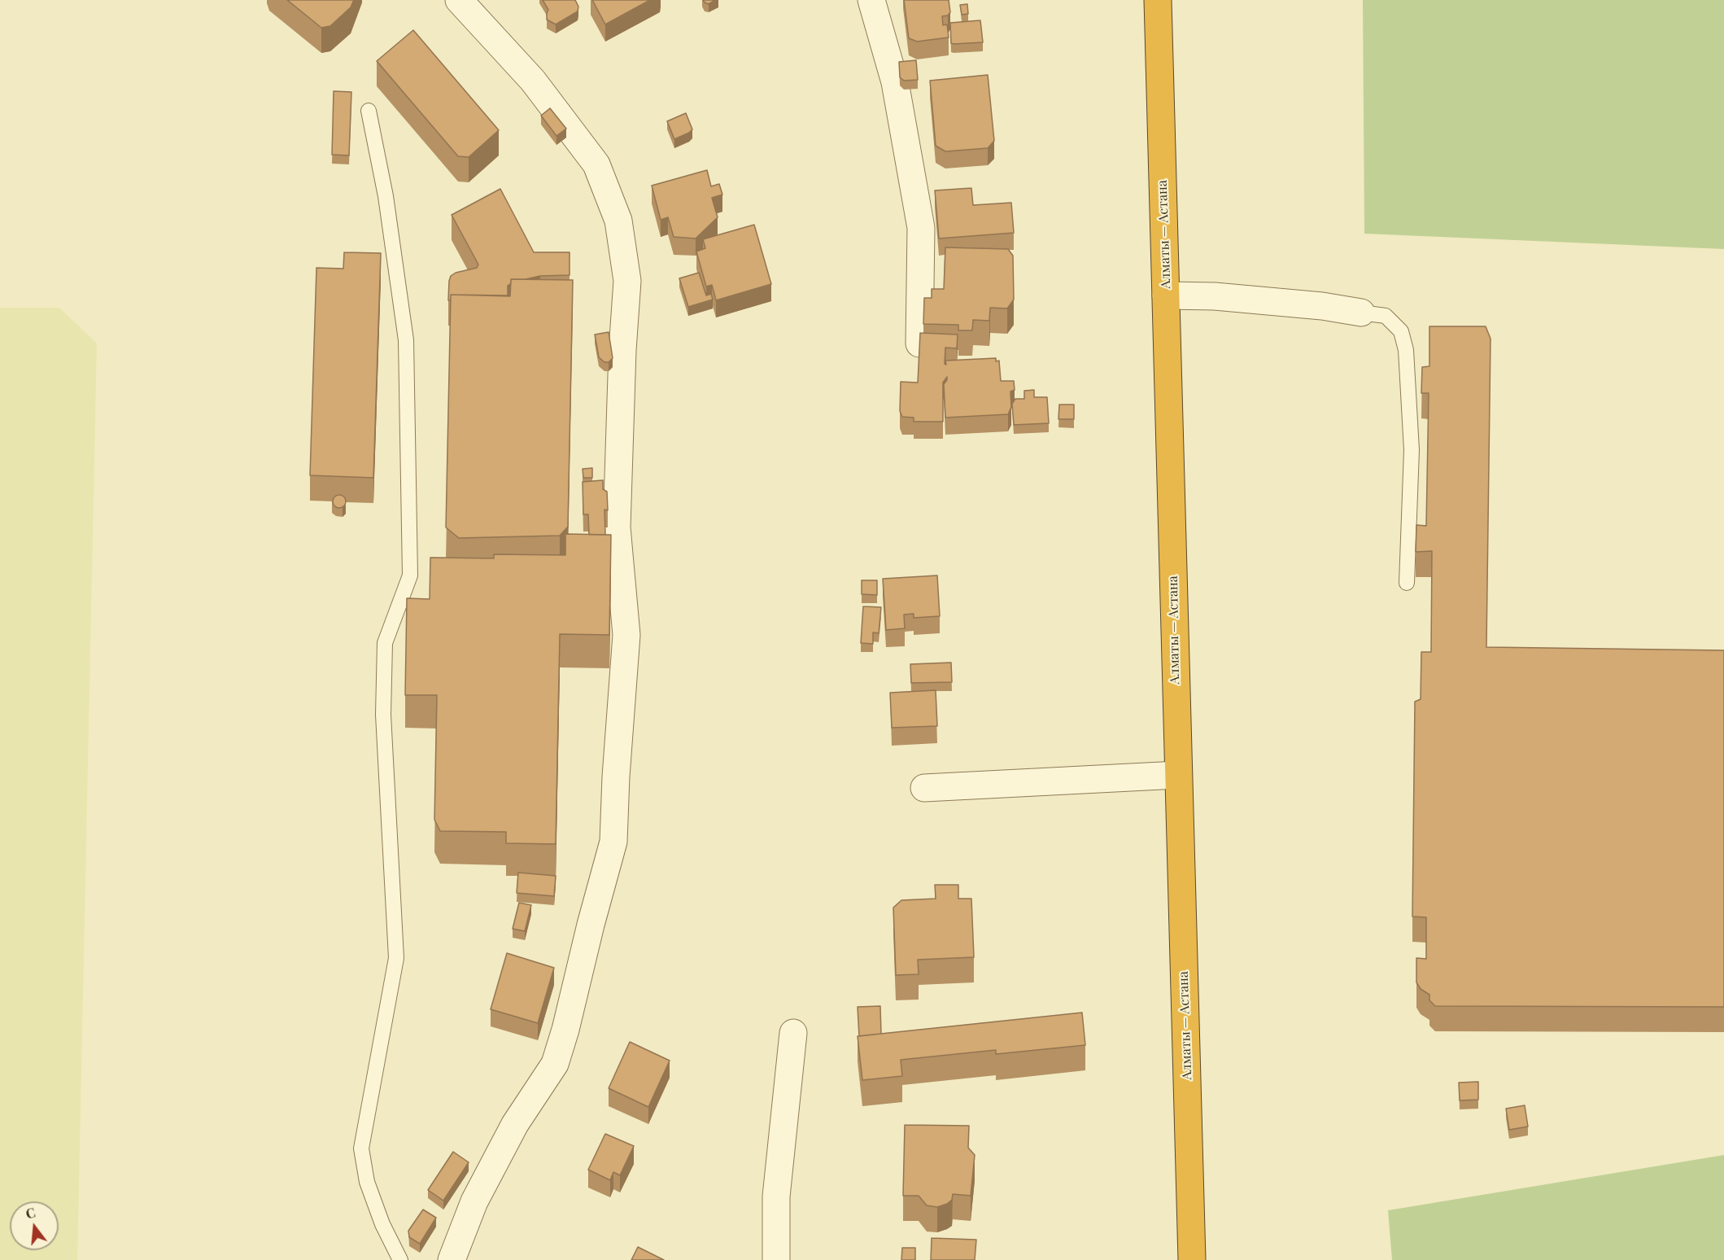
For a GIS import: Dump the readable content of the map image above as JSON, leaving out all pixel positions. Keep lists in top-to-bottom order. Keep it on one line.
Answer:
{"streets":{"highway":["Алматы — Астана"]},"north":"top"}
